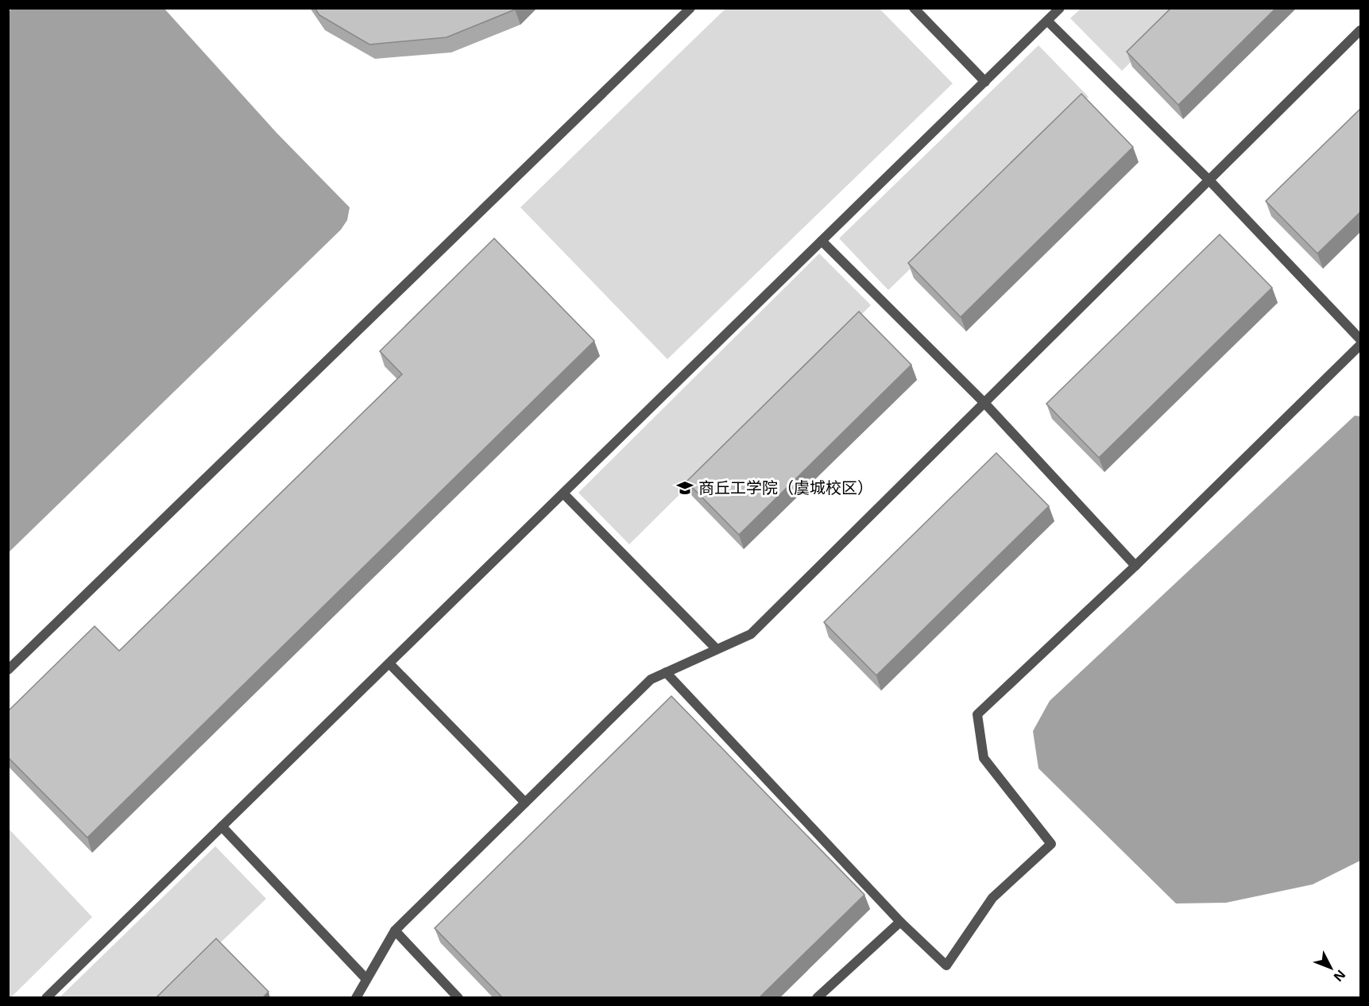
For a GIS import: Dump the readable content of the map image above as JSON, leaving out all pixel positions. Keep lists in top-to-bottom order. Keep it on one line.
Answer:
{"places":{"school or university":["商丘工学院（虞城校区）"]},"north":"bottom right"}
